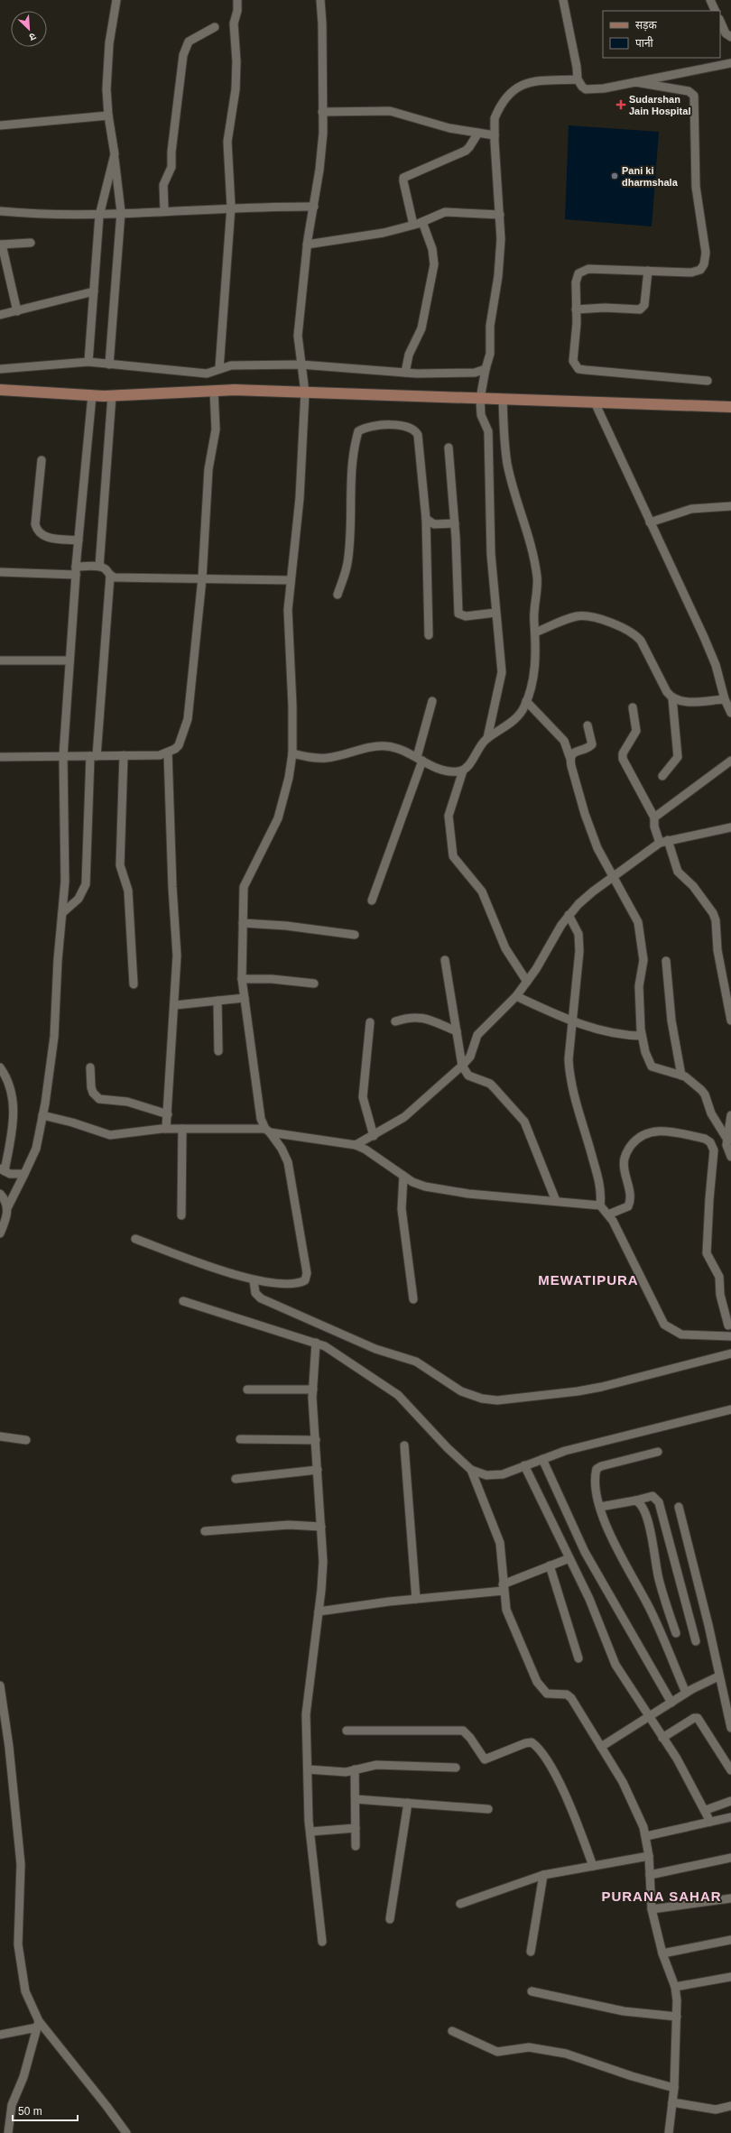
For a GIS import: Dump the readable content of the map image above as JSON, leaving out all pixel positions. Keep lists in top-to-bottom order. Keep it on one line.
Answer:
{"districts":["MEWATIPURA","PURANA SAHAR"],"places":{"health":["Sudarshan Jain Hospital"],"other":["Pani ki dharmshala"]},"legend":["सड़क","पानी"],"scale_bar":"50 m","north":"bottom right"}
